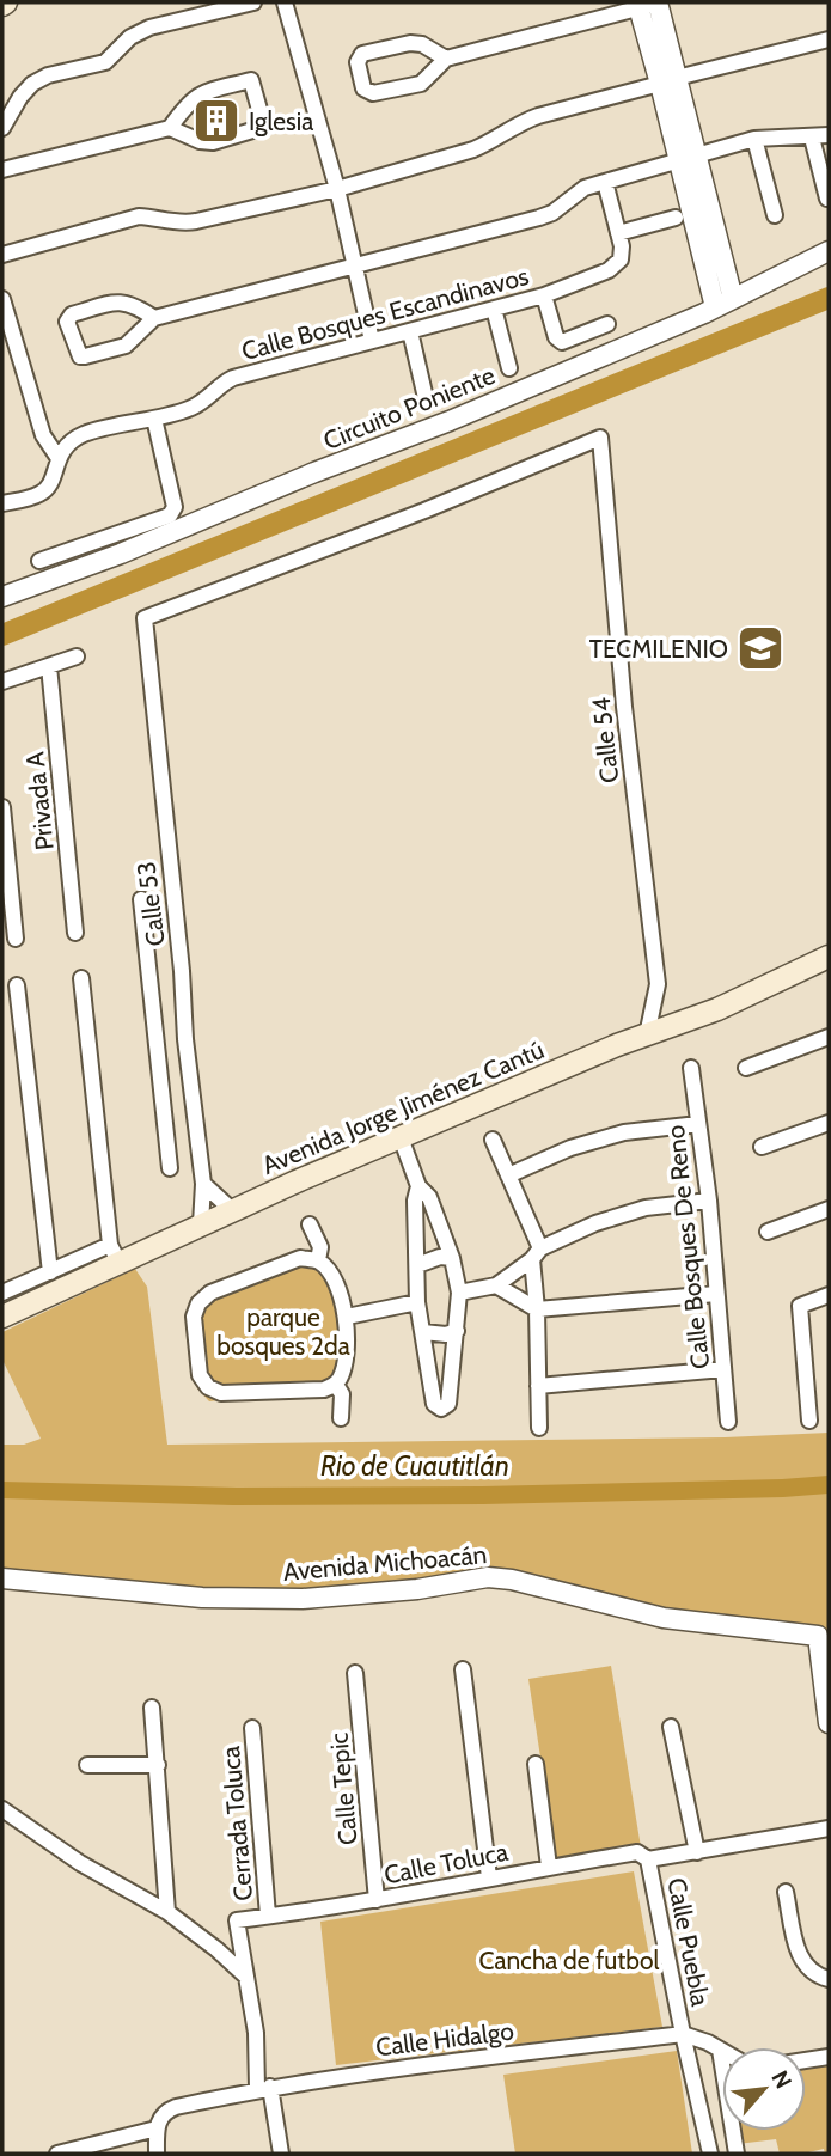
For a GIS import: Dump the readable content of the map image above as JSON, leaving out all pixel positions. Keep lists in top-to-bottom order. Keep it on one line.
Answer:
{"streets":{"main road":["Avenida Jorge Jiménez Cantú"],"street":["Calle Bosques Escandinavos","Circuito Poniente","Calle 54","Privada A","Calle 53","Calle Bosques De Reno","Avenida Michoacán","Calle Tepic","Cerrada Toluca","Calle Toluca","Calle Puebla","Calle Hidalgo"]},"crossings":[["Calle 54","Calle 53"],["Calle 54","Avenida Jorge Jiménez Cantú"],["Calle 53","Avenida Jorge Jiménez Cantú"],["Calle Tepic","Calle Toluca"],["Cerrada Toluca","Calle Toluca"],["Calle Toluca","Calle Puebla"],["Calle Toluca","Calle Hidalgo"],["Calle Puebla","Calle Hidalgo"]],"water":["Rio de Cuautitlán"],"parks":["parque bosques 2da","Cancha de futbol"],"places":{"building":["Iglesia"],"school or university":["TECMILENIO"]},"north":"top right"}
